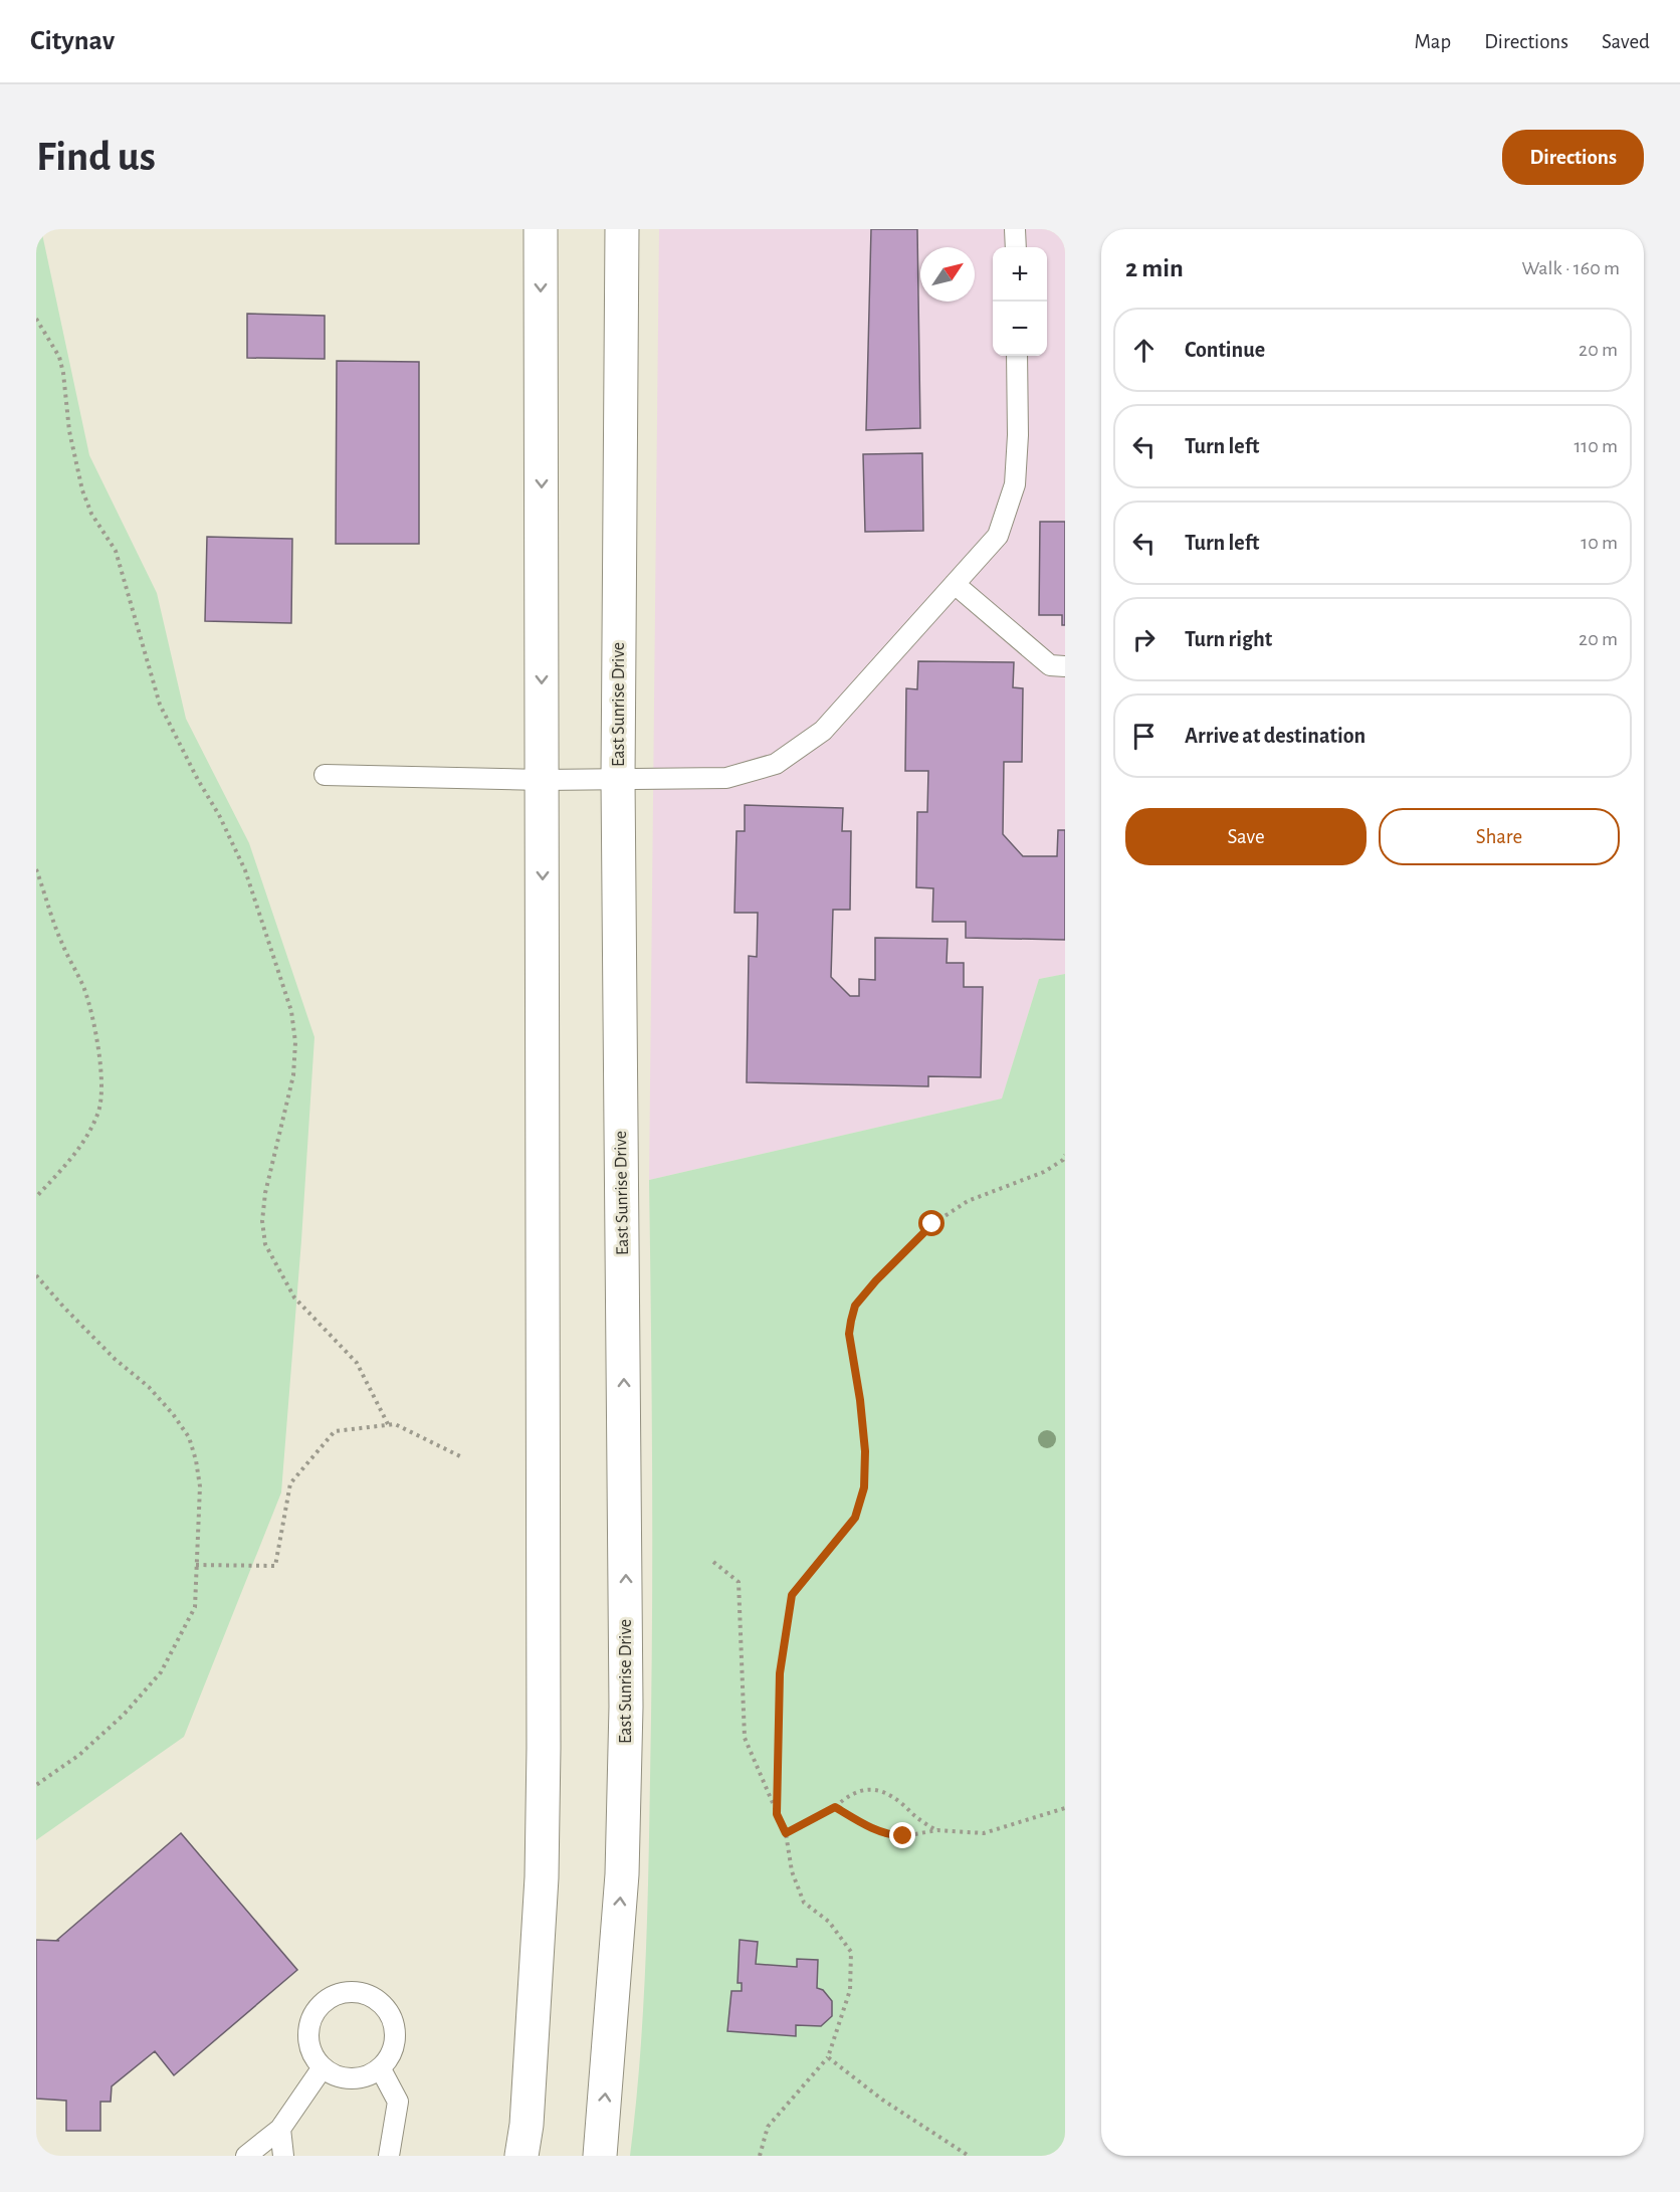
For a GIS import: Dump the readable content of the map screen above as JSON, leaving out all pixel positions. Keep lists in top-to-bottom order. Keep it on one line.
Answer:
{"streets":{"main road":["East Sunrise Drive"]},"north":"top right","page":{"header":"Citynav","nav":["Map","Directions","Saved"],"buttons":["Directions",["Save","Share"]],"title":"Find us","heading":["2 min","Walk · 160 m"],"map_buttons":["+","−"],"list":[["Continue","20 m"],["Turn left","110 m"],["Turn left","10 m"],["Turn right","20 m"],"Arrive at destination"]}}
